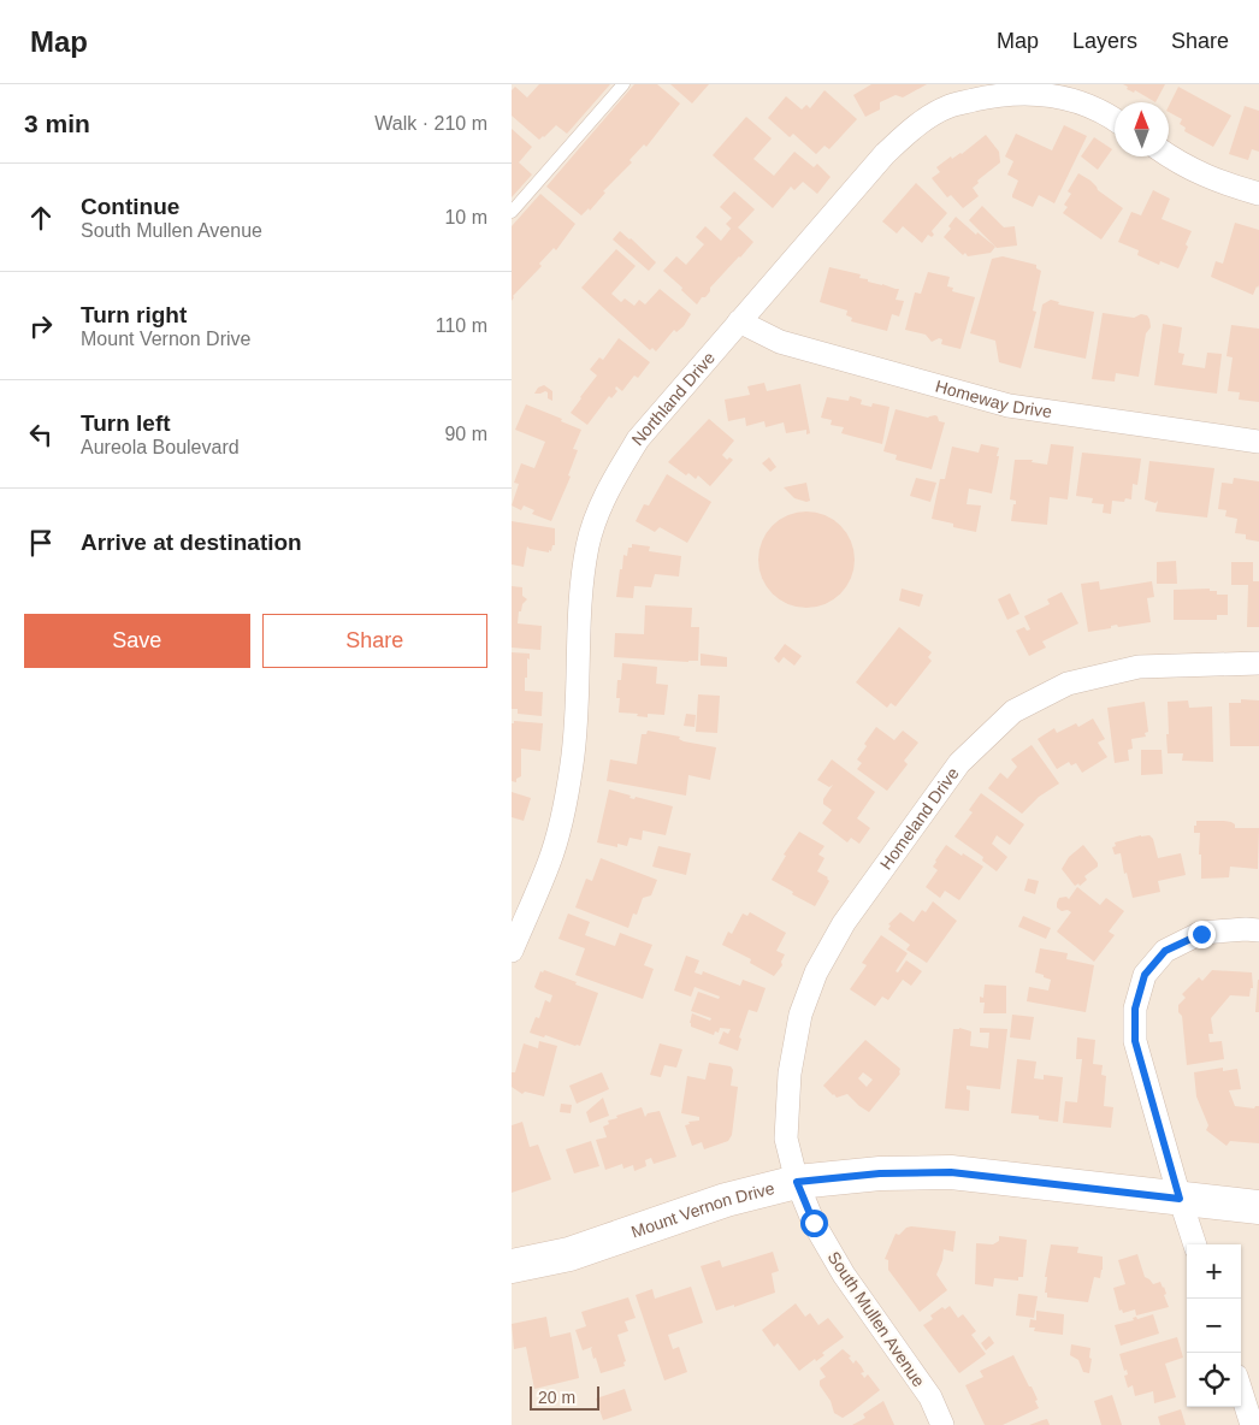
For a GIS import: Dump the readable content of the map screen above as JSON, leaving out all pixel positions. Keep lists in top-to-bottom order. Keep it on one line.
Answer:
{"streets":{"street":["Homeway Drive","Northland Drive","Homeland Drive","Mount Vernon Drive","South Mullen Avenue"]},"crossings":[["Homeway Drive","Northland Drive"],["Homeland Drive","Mount Vernon Drive"],["Homeland Drive","South Mullen Avenue"],["Mount Vernon Drive","South Mullen Avenue"]],"scale_bar":"20 m","north":"top","page":{"header":"Map","nav":["Map","Layers","Share"],"heading":["3 min","Walk · 210 m"],"list":[["Continue","South Mullen Avenue","10 m"],["Turn right","Mount Vernon Drive","110 m"],["Turn left","Aureola Boulevard","90 m"],"Arrive at destination"],"buttons":["Save","Share"],"map_buttons":["+","−"],"scale":"20 m"}}
